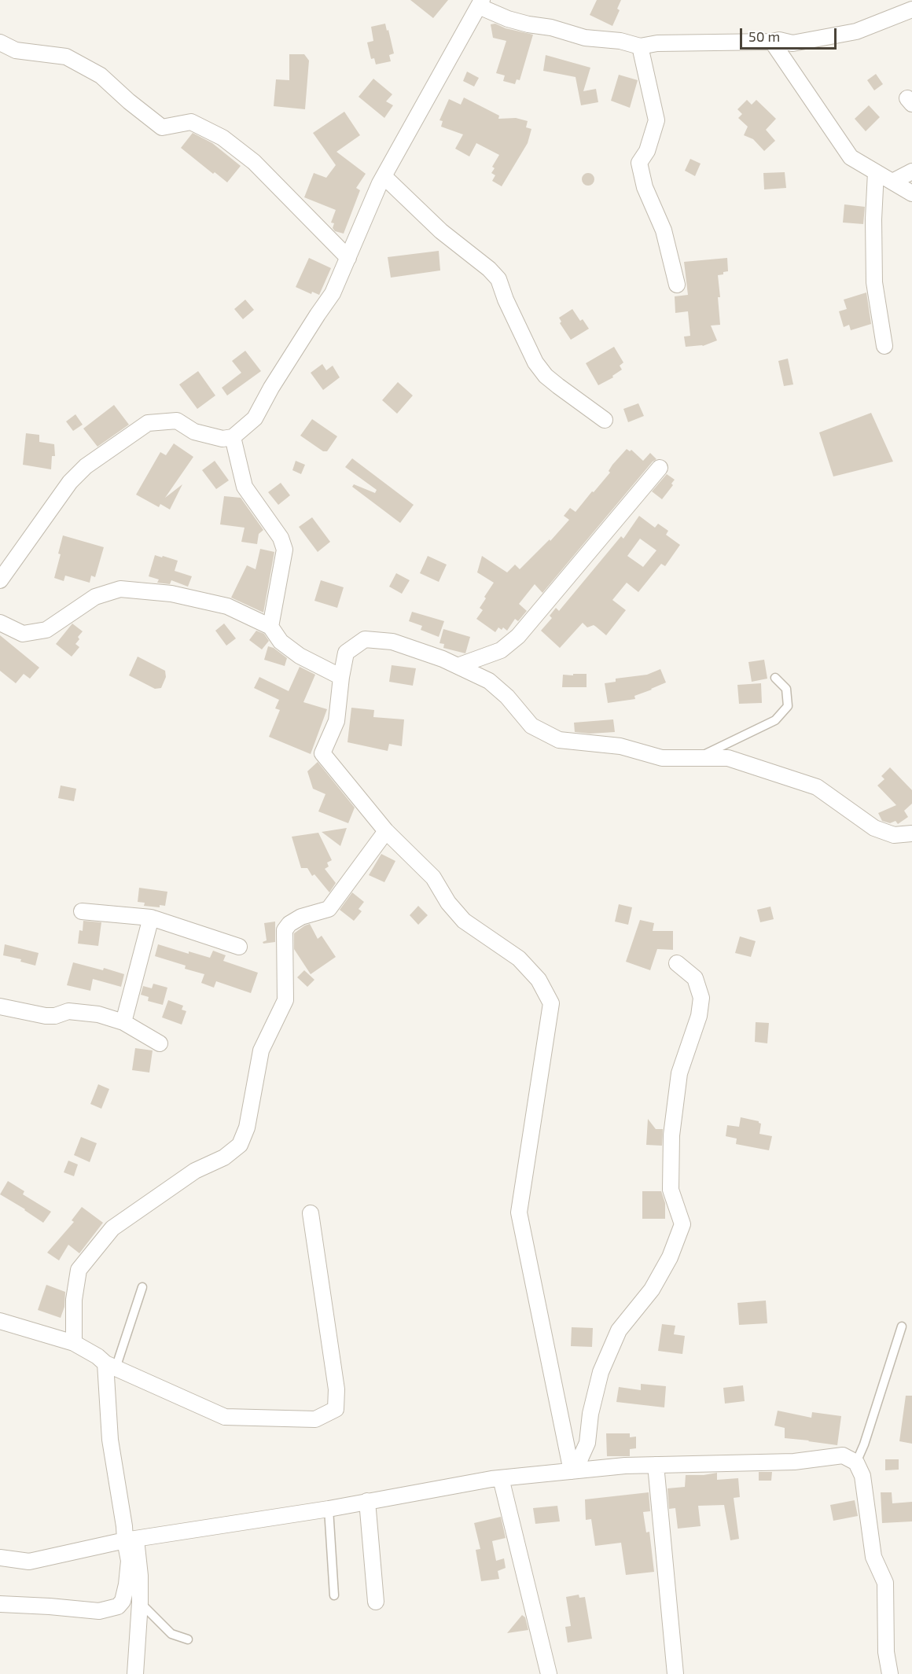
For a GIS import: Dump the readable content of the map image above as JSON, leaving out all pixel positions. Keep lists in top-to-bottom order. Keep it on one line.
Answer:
{"scale_bar":"50 m"}
